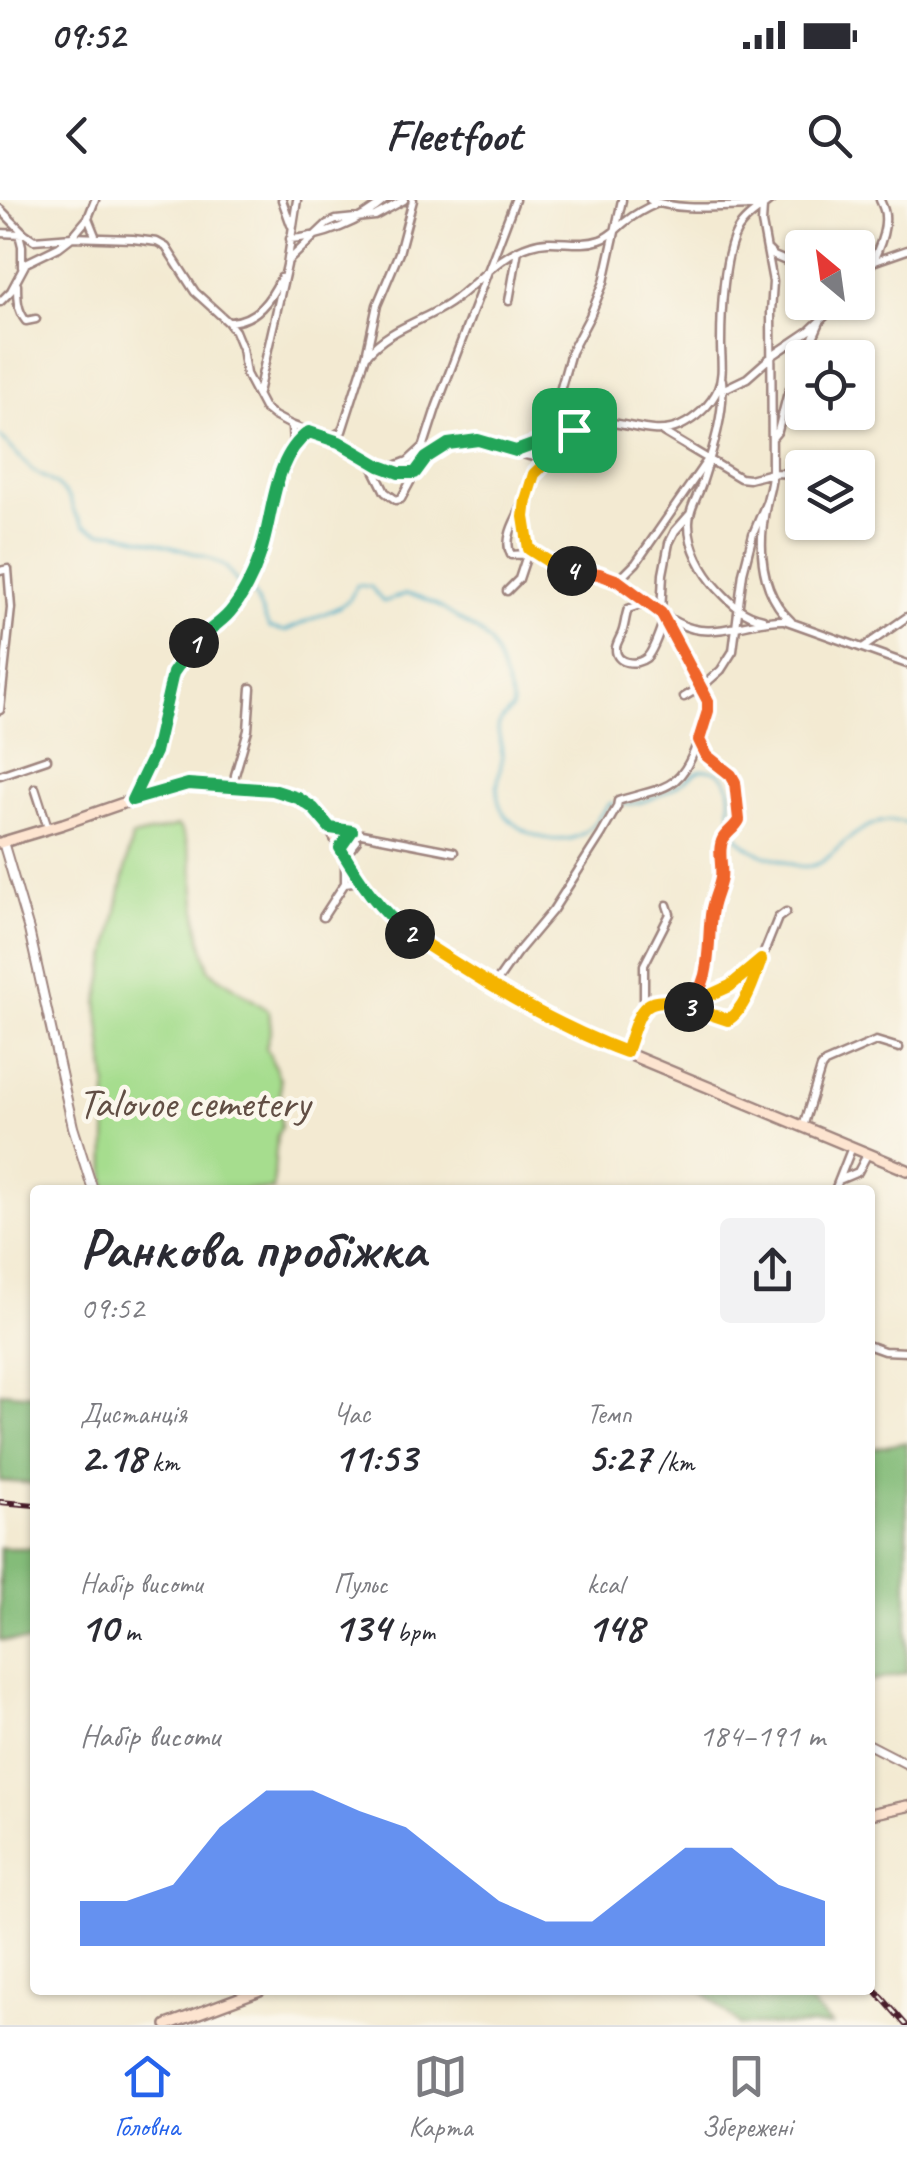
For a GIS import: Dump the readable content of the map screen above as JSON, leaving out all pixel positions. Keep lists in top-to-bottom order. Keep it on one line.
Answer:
{"parks":["Talovoe cemetery"],"north":"top left","page":{"status":"09:52","header":"Fleetfoot","pins":["4","1","2","3"],"heading":["Ранкова пробіжка","09:52"],"stats":[["Дистанція","2.18 km"],["Час","11:53"],["Темп","5:27 /km"],["Набір висоти","10 m"],["Пульс","134 bpm"],["kcal","148"]],"chart":["Набір висоти","184–191 m"],"tabs":["Головна","Карта","Збережені"]}}
